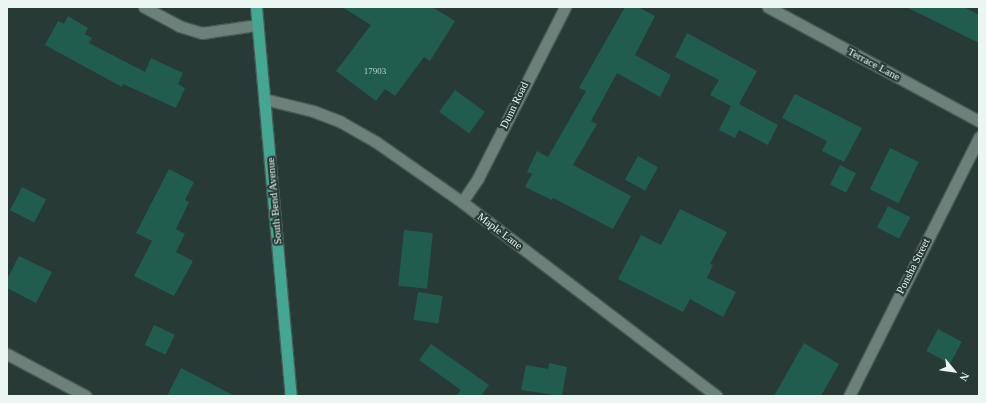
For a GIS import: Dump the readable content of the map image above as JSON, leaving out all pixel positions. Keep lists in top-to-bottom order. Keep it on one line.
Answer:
{"streets":{"main road":["South Bend Avenue"],"street":["Terrace Lane","Dunn Road","Maple Lane","Ponsha Street"]},"crossings":[["Dunn Road","Maple Lane"],["South Bend Avenue","Maple Lane"]],"house_numbers":["17903"],"north":"bottom right"}
